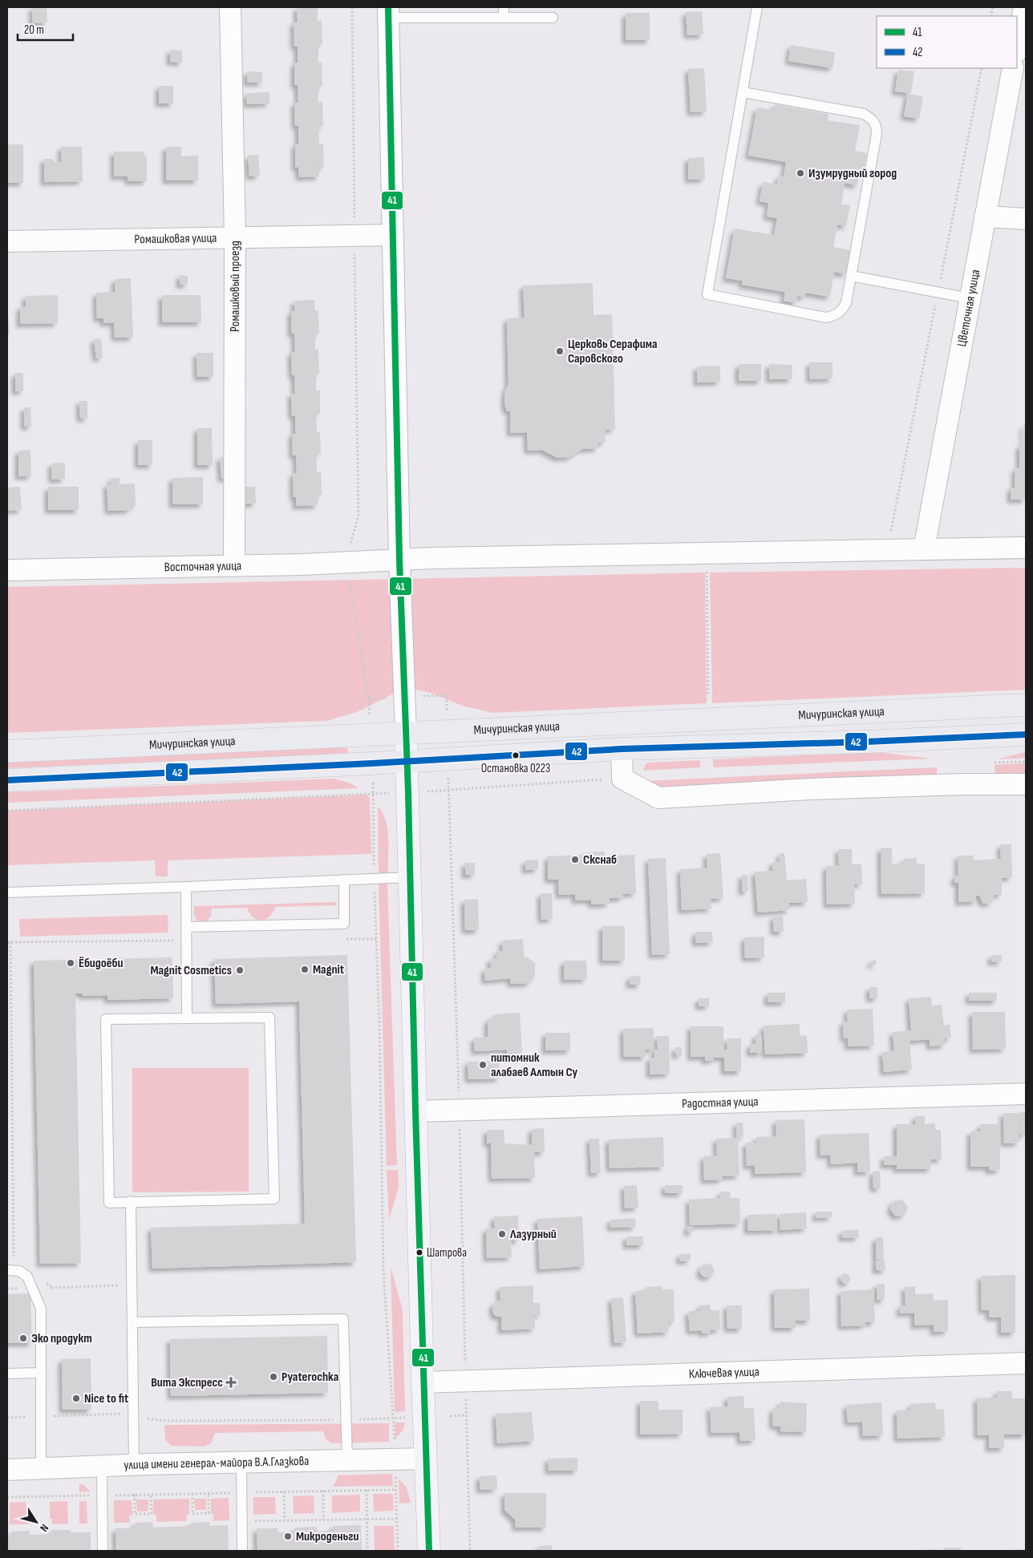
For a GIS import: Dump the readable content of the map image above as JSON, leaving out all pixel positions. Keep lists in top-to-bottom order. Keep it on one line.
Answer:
{"streets":{"main road":["Мичуринская улица"],"street":["Ромашковая улица","Ромашковый проезд","Цветочная улица","Восточная улица","Радостная улица","Ключевая улица","улица имени генерал-майора В.А.Глазкова"]},"crossings":[["Ромашковая улица","Ромашковый проезд"],["Ромашковый проезд","Восточная улица"],["Цветочная улица","Восточная улица"]],"places":{"other":["Изумрудный город","Церковь Серафима Саровского","Остановка 0223","Скснаб","Ёбидоёби","Magnit","Magnit Cosmetics","питомник алабаев Алтын Су","Лазурный","Шатрова","Эко продукт","Pyaterochka","Nice to fit","Микроденьги"],"health":["Вита Экспресс"]},"lines":["transit line 41","transit line 42"],"legend":["41","42"],"scale_bar":"20 m","north":"bottom right"}
